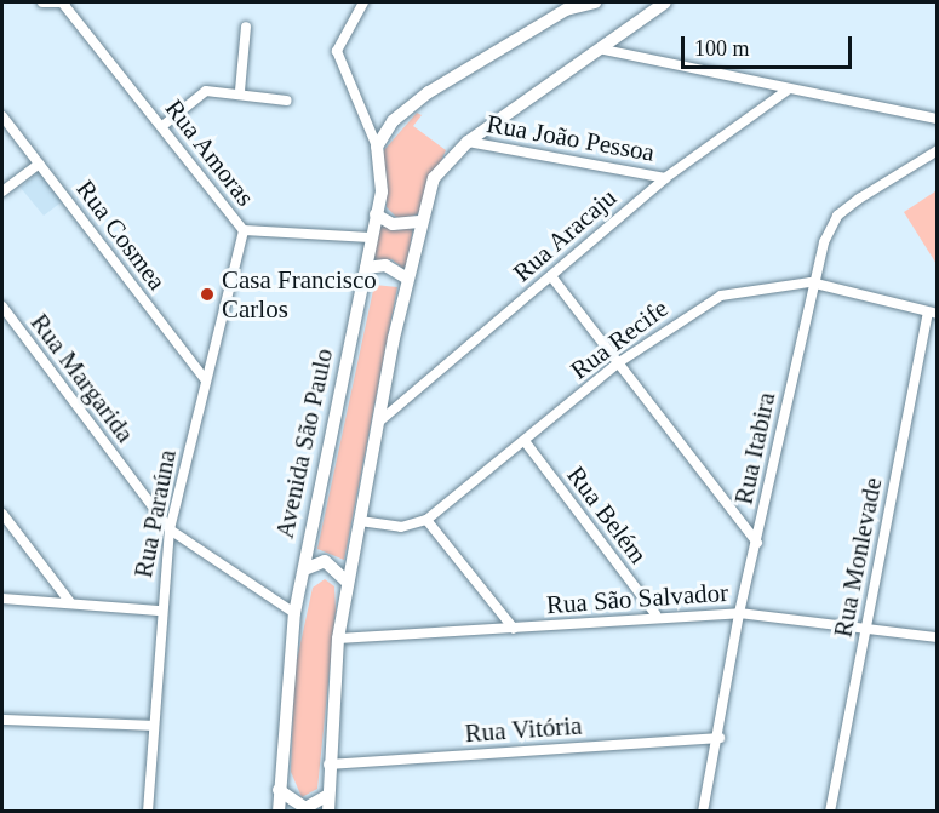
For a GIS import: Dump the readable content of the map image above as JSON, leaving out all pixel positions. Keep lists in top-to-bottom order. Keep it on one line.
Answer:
{"streets":{"street":["Rua João Pessoa","Rua Amoras","Rua Cosmea","Rua Aracaju","Rua Recife","Rua Margarida","Avenida São Paulo","Rua Itabira","Rua Paraúna","Rua Belém","Rua Monlevade","Rua São Salvador","Rua Vitória"]},"crossings":[["Rua João Pessoa","Rua Aracaju"],["Rua Amoras","Avenida São Paulo"],["Rua Amoras","Rua Paraúna"],["Rua Cosmea","Rua Paraúna"],["Rua Recife","Rua Itabira"],["Rua Recife","Rua Belém"],["Rua Recife","Rua Monlevade"],["Rua Margarida","Avenida São Paulo"],["Rua Margarida","Rua Paraúna"],["Rua Itabira","Rua São Salvador"],["Rua Itabira","Rua Vitória"],["Rua Belém","Rua São Salvador"],["Rua Monlevade","Rua São Salvador"]],"places":["Casa Francisco Carlos"],"scale_bar":"100 m"}
